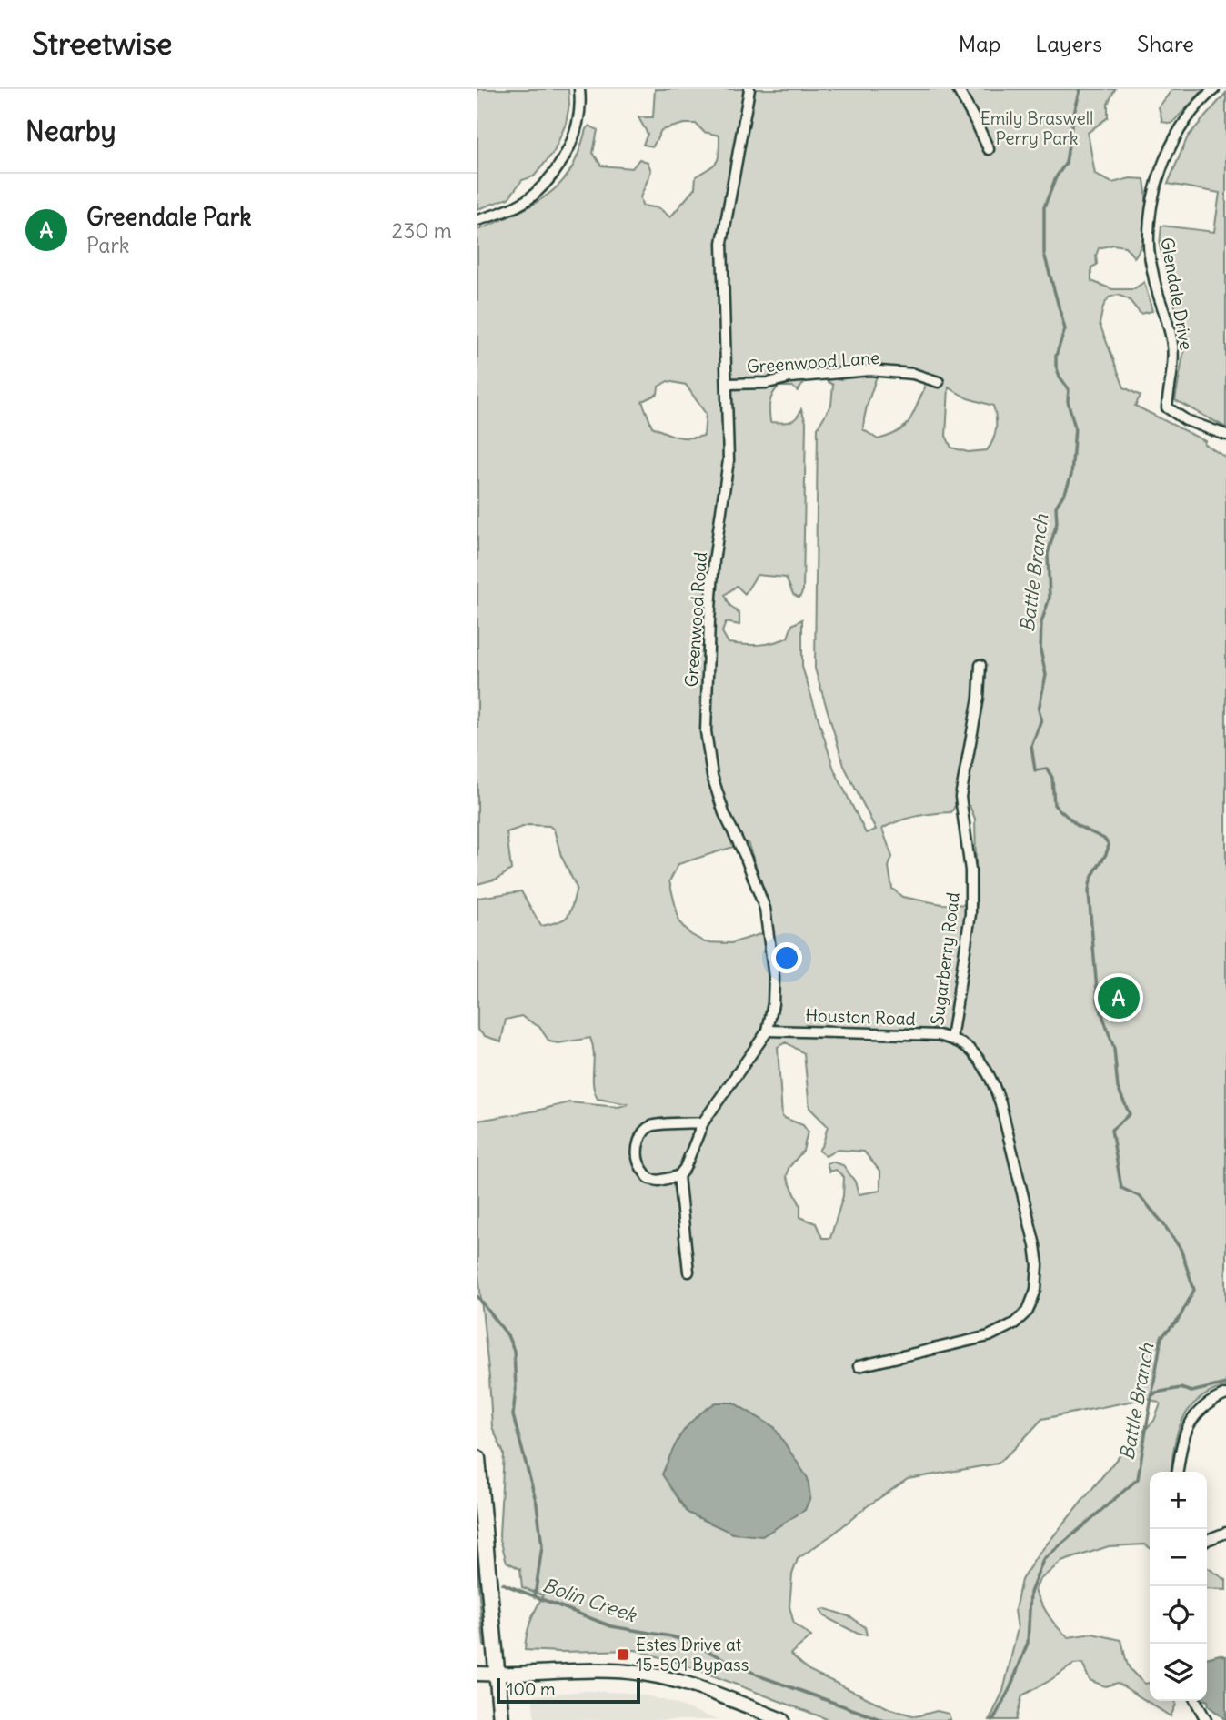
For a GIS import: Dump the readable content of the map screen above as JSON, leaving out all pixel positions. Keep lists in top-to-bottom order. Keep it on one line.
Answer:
{"streets":{"street":["Glendale Drive","Greenwood Lane","Greenwood Road","Sugarberry Road","Houston Road"]},"crossings":[["Greenwood Lane","Greenwood Road"],["Greenwood Road","Houston Road"],["Sugarberry Road","Houston Road"]],"water":["Battle Branch","Bolin Creek"],"parks":["Emily Braswell Perry Park"],"places":{"transit":["Estes Drive at 15-501 Bypass"]},"scale_bar":"100 m","page":{"header":"Streetwise","nav":["Map","Layers","Share"],"heading":"Nearby","list":[{"mark":"A","name":"Greendale Park","note":"Park","value":"230 m"}],"pins":"A","map_buttons":["+","−"],"scale":"100 m"}}
